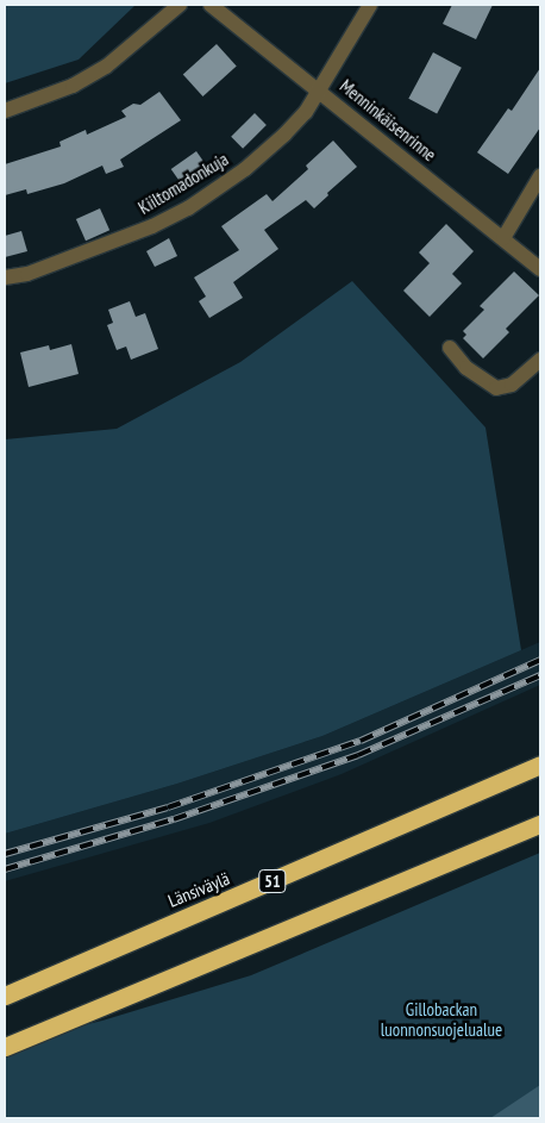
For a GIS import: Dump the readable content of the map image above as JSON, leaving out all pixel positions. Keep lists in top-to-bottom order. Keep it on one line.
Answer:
{"streets":{"highway":["51","Länsiväylä"],"street":["Menninkäisenrinne","Kiiltomadonkuja"]},"crossings":[["Menninkäisenrinne","Kiiltomadonkuja"]],"parks":["Gillobackan luonnonsuojelualue"]}
